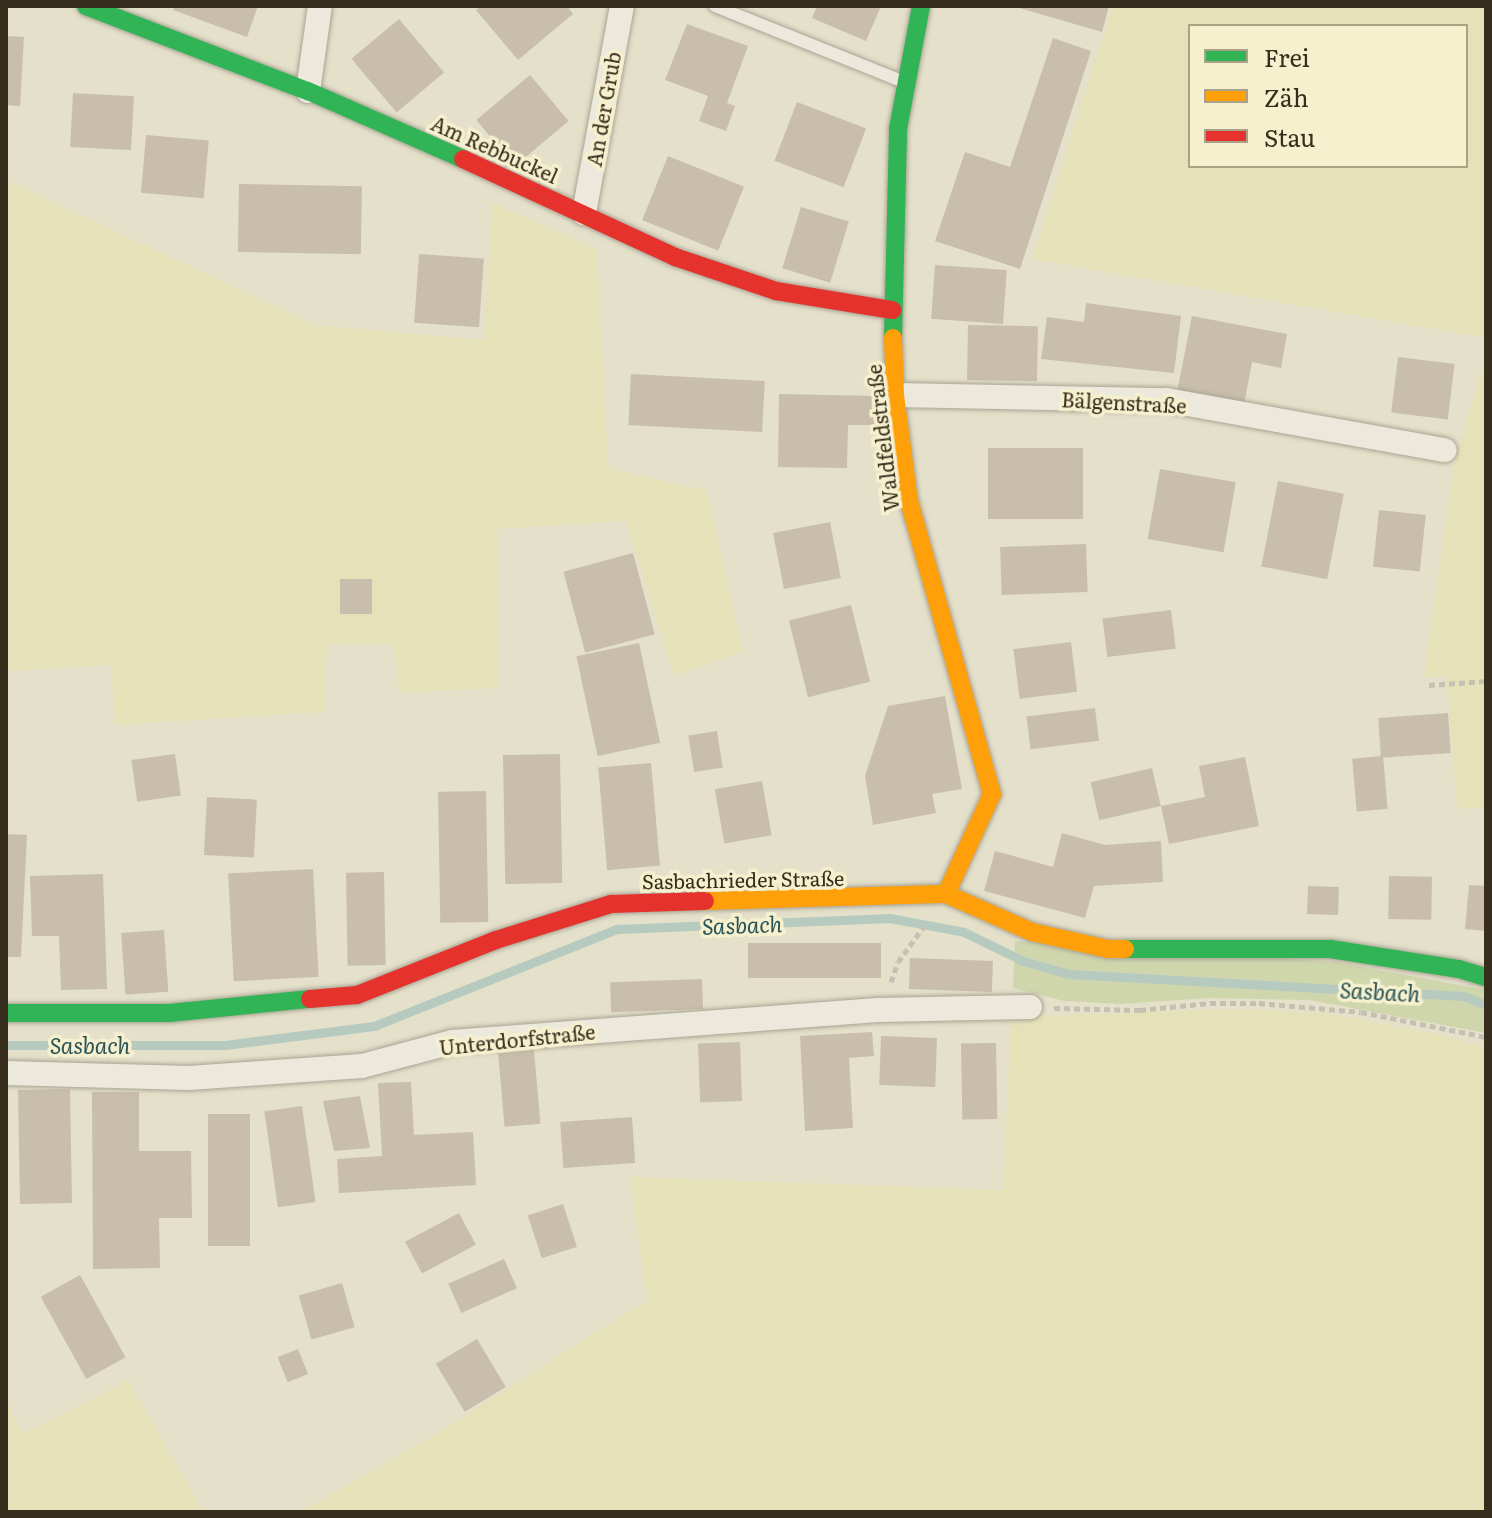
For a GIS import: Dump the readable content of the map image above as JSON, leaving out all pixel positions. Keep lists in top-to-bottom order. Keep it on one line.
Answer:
{"streets":{"street":["An der Grub","Am Rebbuckel","Bälgenstraße","Waldfeldstraße","Sasbachrieder Straße","Unterdorfstraße"]},"crossings":[["An der Grub","Am Rebbuckel"],["Am Rebbuckel","Waldfeldstraße"],["Bälgenstraße","Waldfeldstraße"],["Waldfeldstraße","Sasbachrieder Straße"]],"water":["Sasbach"],"legend":["Frei","Zäh","Stau"]}
